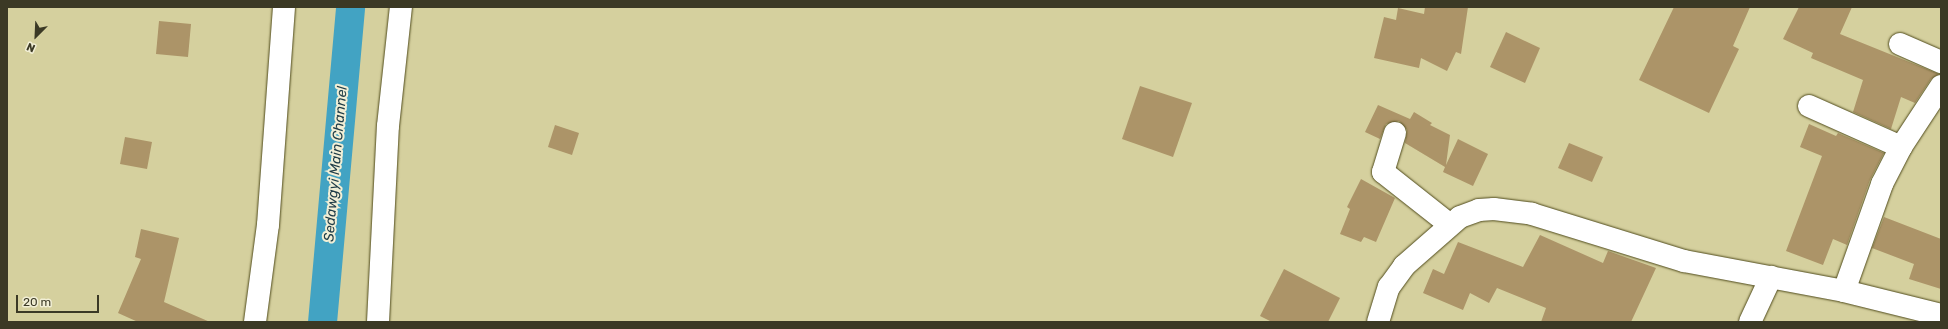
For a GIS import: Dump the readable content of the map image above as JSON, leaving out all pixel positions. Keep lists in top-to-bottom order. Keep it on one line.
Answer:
{"water":["Sedawgyi Main Channel"],"scale_bar":"20 m","north":"bottom left"}
